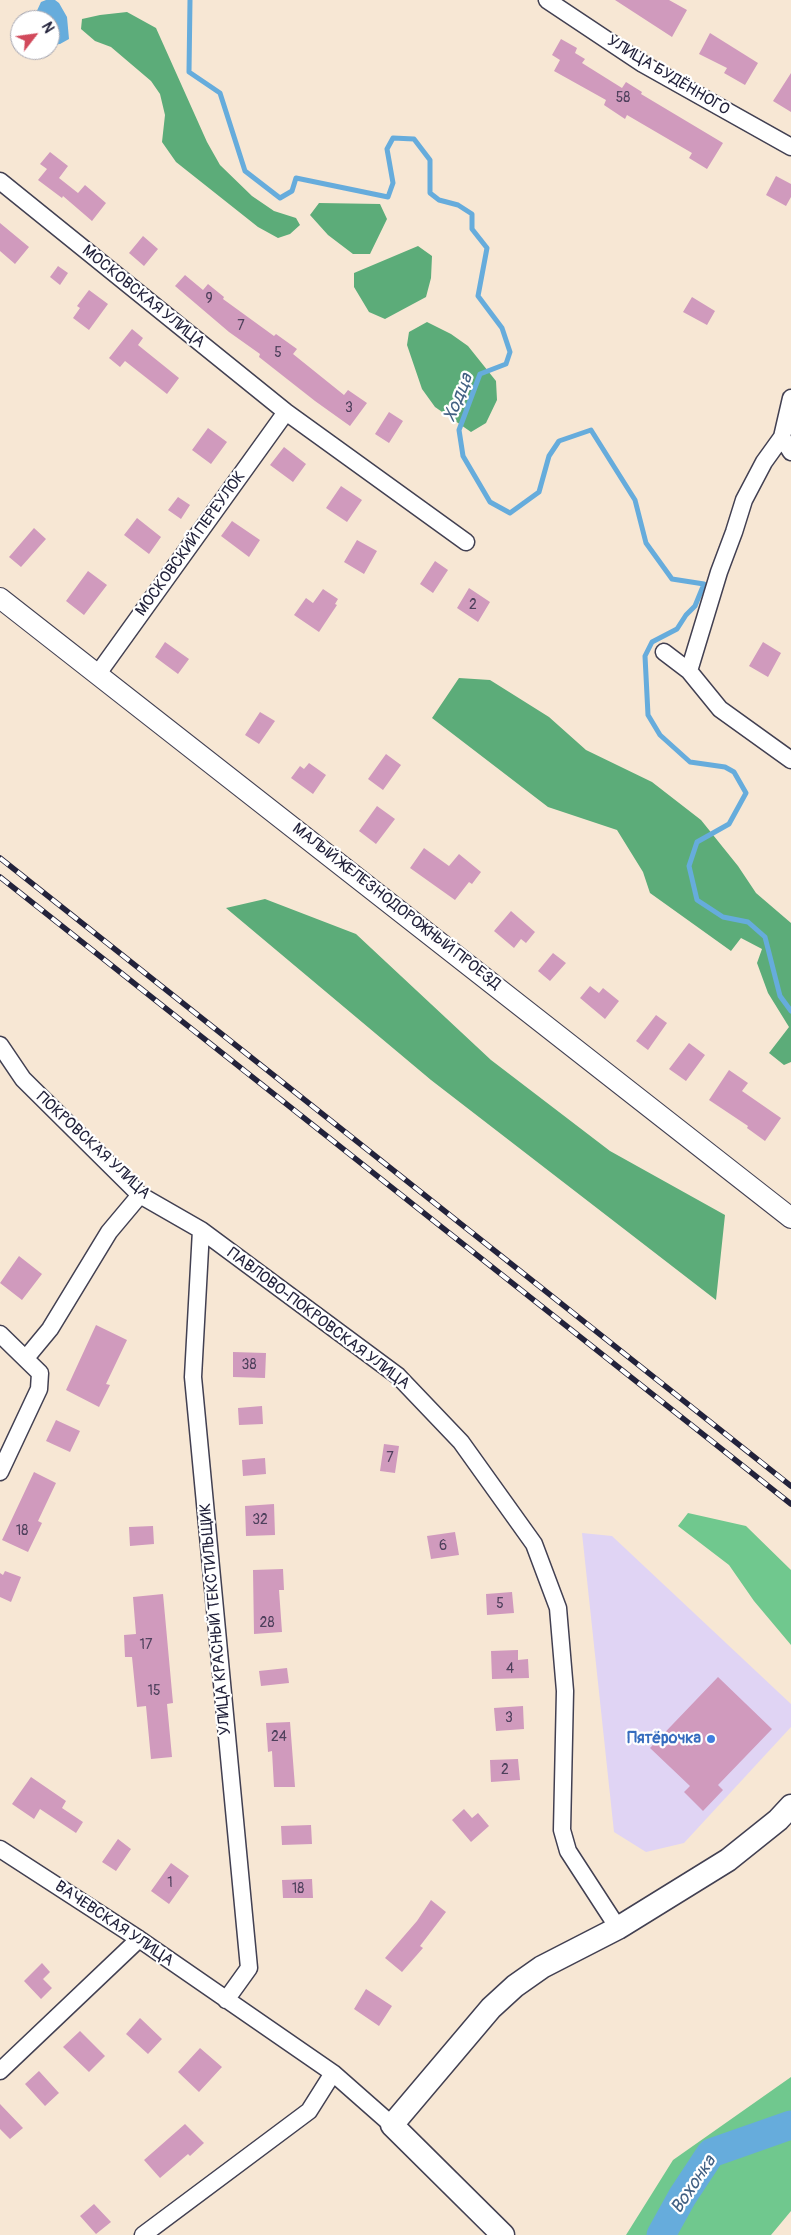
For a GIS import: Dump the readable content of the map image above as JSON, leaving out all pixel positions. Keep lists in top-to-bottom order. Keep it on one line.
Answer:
{"streets":{"street":["УЛИЦА БУДЁННОГО","МОСКОВСКАЯ УЛИЦА","МОСКОВСКИЙ ПЕРЕУЛОК","МАЛЫЙ ЖЕЛЕЗНОДОРОЖНЫЙ ПРОЕЗД","ПОКРОВСКАЯ УЛИЦА","ПАВЛОВО-ПОКРОВСКАЯ УЛИЦА","УЛИЦА КРАСНЫЙ ТЕКСТИЛЬЩИК","ВАЧЕВСКАЯ УЛИЦА"]},"crossings":[["МОСКОВСКАЯ УЛИЦА","МОСКОВСКИЙ ПЕРЕУЛОК"],["МОСКОВСКИЙ ПЕРЕУЛОК","МАЛЫЙ ЖЕЛЕЗНОДОРОЖНЫЙ ПРОЕЗД"],["ПОКРОВСКАЯ УЛИЦА","ПАВЛОВО-ПОКРОВСКАЯ УЛИЦА"],["ПОКРОВСКАЯ УЛИЦА","УЛИЦА КРАСНЫЙ ТЕКСТИЛЬЩИК"],["ПАВЛОВО-ПОКРОВСКАЯ УЛИЦА","УЛИЦА КРАСНЫЙ ТЕКСТИЛЬЩИК"],["УЛИЦА КРАСНЫЙ ТЕКСТИЛЬЩИК","ВАЧЕВСКАЯ УЛИЦА"]],"water":["Ходца","Вохонка"],"places":["Пятёрочка"],"house_numbers":["58","9","7","5","3","2","38","7","32","18","6","5","28","17","4","15","3","24","2","1","18"],"north":"top right"}
